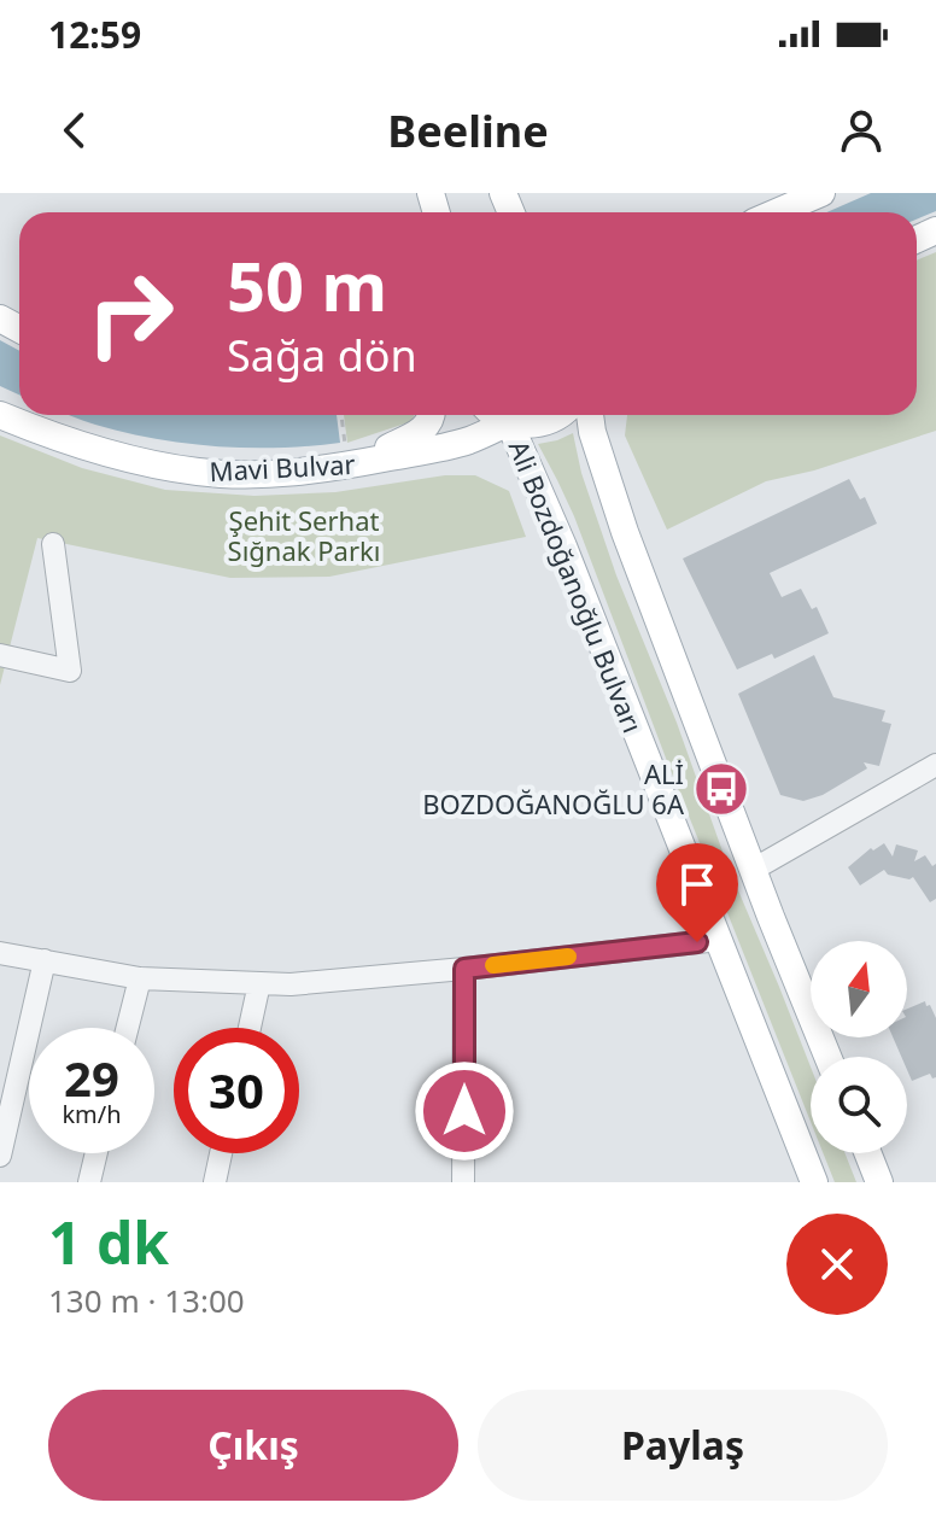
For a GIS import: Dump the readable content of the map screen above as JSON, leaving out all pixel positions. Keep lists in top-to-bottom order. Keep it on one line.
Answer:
{"streets":{"main road":["Mavi Bulvar","Ali Bozdoğanoğlu Bulvarı"]},"crossings":[["Mavi Bulvar","Ali Bozdoğanoğlu Bulvarı"]],"parks":["Şehit Serhat Sığnak Parkı"],"places":{"bus stop":["ALİ BOZDOĞANOĞLU 6A"]},"north":"top","page":{"status":"12:59","header":"Beeline","turn":["50 m","Sağa dön"],"speed":"29 km/h","limit":"30","heading":["1 dk","130 m · 13:00"],"buttons":["Çıkış","Paylaş"]}}
